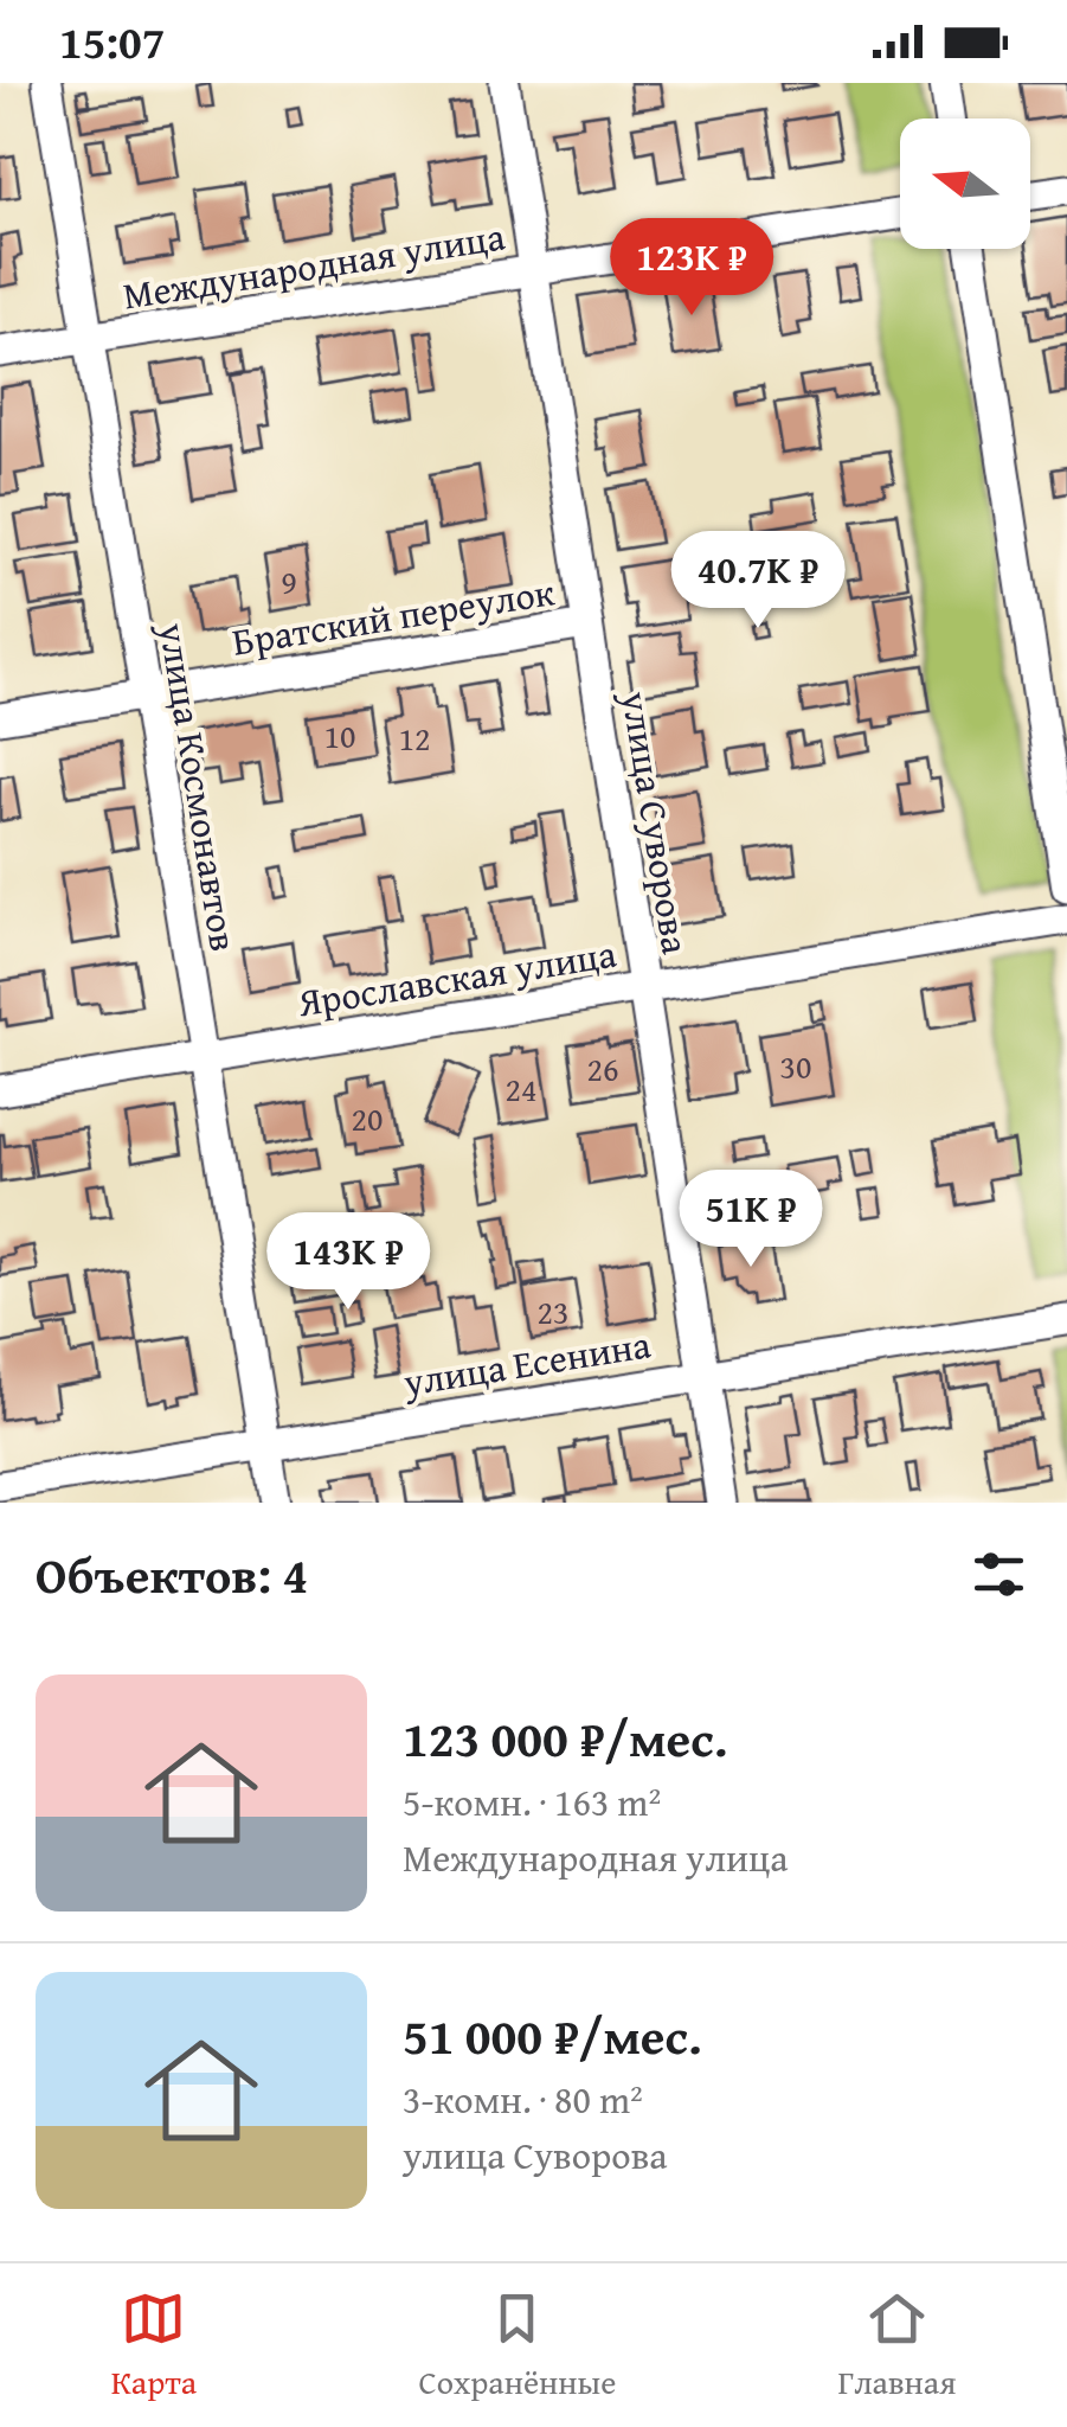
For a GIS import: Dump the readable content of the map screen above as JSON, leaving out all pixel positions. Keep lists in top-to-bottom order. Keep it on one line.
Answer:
{"streets":{"street":["Международная улица","Братский переулок","улица Космонавтов","улица Суворова","Ярославская улица","улица Есенина"]},"crossings":[["Международная улица","улица Космонавтов"],["Международная улица","улица Суворова"],["Братский переулок","улица Космонавтов"],["Братский переулок","улица Суворова"],["улица Космонавтов","Ярославская улица"],["улица Космонавтов","улица Есенина"],["улица Суворова","Ярославская улица"],["улица Суворова","улица Есенина"]],"house_numbers":["9","10","12","30","26","24","20","23"],"north":"left","page":{"status":"15:07","price":["123K ₽","40.7K ₽","51K ₽","143K ₽"],"heading":"Объектов: 4","list":[{"name":"123 000 ₽/мес.","note":"5-комн. · 163 m² · Международная улица"},{"name":"51 000 ₽/мес.","note":"3-комн. · 80 m² · улица Суворова"}],"tabs":["Карта","Сохранённые","Главная"]}}
